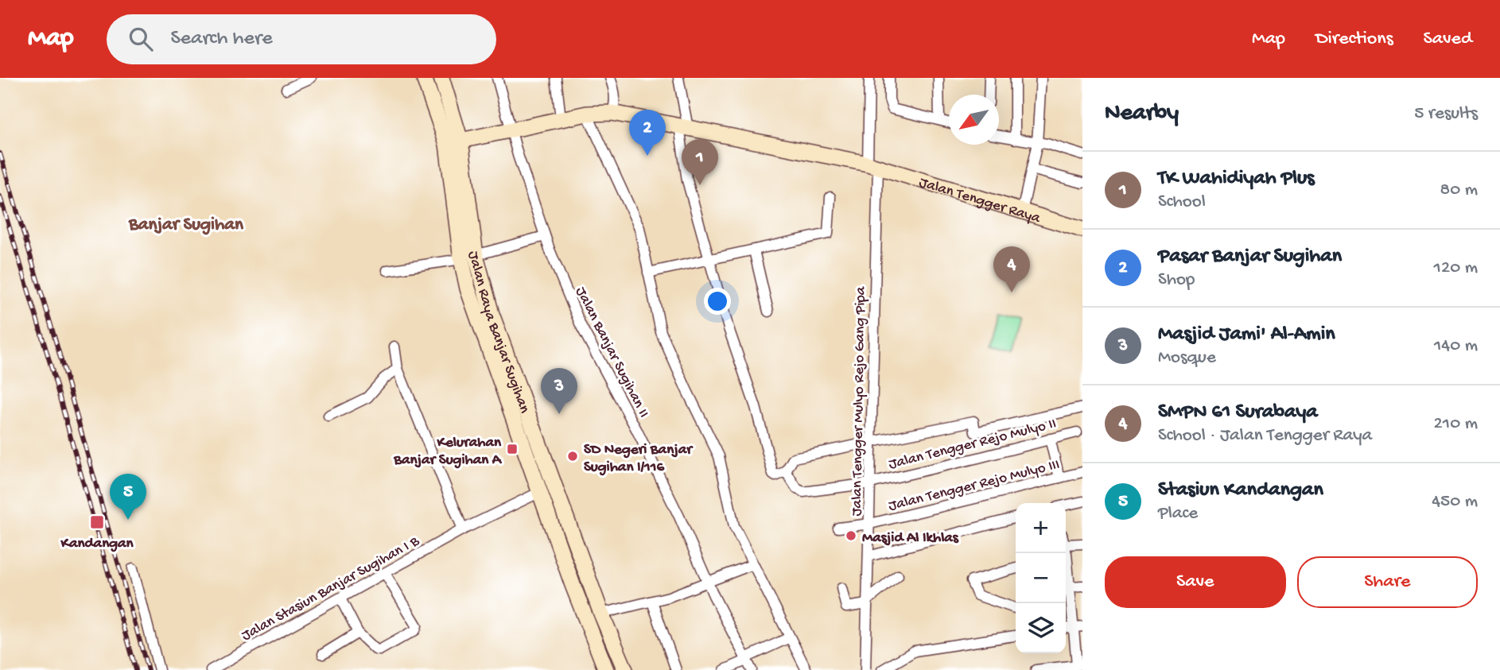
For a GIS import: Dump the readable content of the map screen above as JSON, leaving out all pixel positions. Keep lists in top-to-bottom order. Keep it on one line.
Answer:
{"streets":{"main road":["Jalan Tengger Raya","Jalan Raya Banjar Sugihan"],"street":["Jalan Banjar Sugihan II","Jalan Tengger Mulyo Rejo Gang Pipa","Jalan Tengger Rejo Mulyo II","Jalan Tengger Rejo Mulyo III","Jalan Stasiun Banjar Sugihan I B"]},"crossings":[["Jalan Tengger Raya","Jalan Raya Banjar Sugihan"],["Jalan Tengger Raya","Jalan Banjar Sugihan II"],["Jalan Tengger Raya","Jalan Tengger Mulyo Rejo Gang Pipa"],["Jalan Raya Banjar Sugihan","Jalan Stasiun Banjar Sugihan I B"],["Jalan Tengger Mulyo Rejo Gang Pipa","Jalan Tengger Rejo Mulyo II"],["Jalan Tengger Mulyo Rejo Gang Pipa","Jalan Tengger Rejo Mulyo III"]],"districts":["Banjar Sugihan"],"places":{"transit":["Kelurahan Banjar Sugihan A","Kandangan"],"other":["SD Negeri Banjar Sugihan I/116","Masjid Al Ikhlas"]},"north":"bottom left","page":{"header":"Map","search":"Search here","nav":["Map","Directions","Saved"],"heading":["Nearby","5 results"],"pins":["2","1","4","3","5"],"list":[{"mark":"1","name":"TK Wahidiyah Plus","note":"School","value":"80 m"},{"mark":"2","name":"Pasar Banjar Sugihan","note":"Shop","value":"120 m"},{"mark":"3","name":"Masjid Jami' Al-Amin","note":"Mosque","value":"140 m"},{"mark":"4","name":"SMPN 61 Surabaya","note":"School · Jalan Tengger Raya","value":"210 m"},{"mark":"5","name":"Stasiun Kandangan","note":"Place","value":"450 m"}],"map_buttons":["+","−"],"buttons":["Save","Share"]}}
